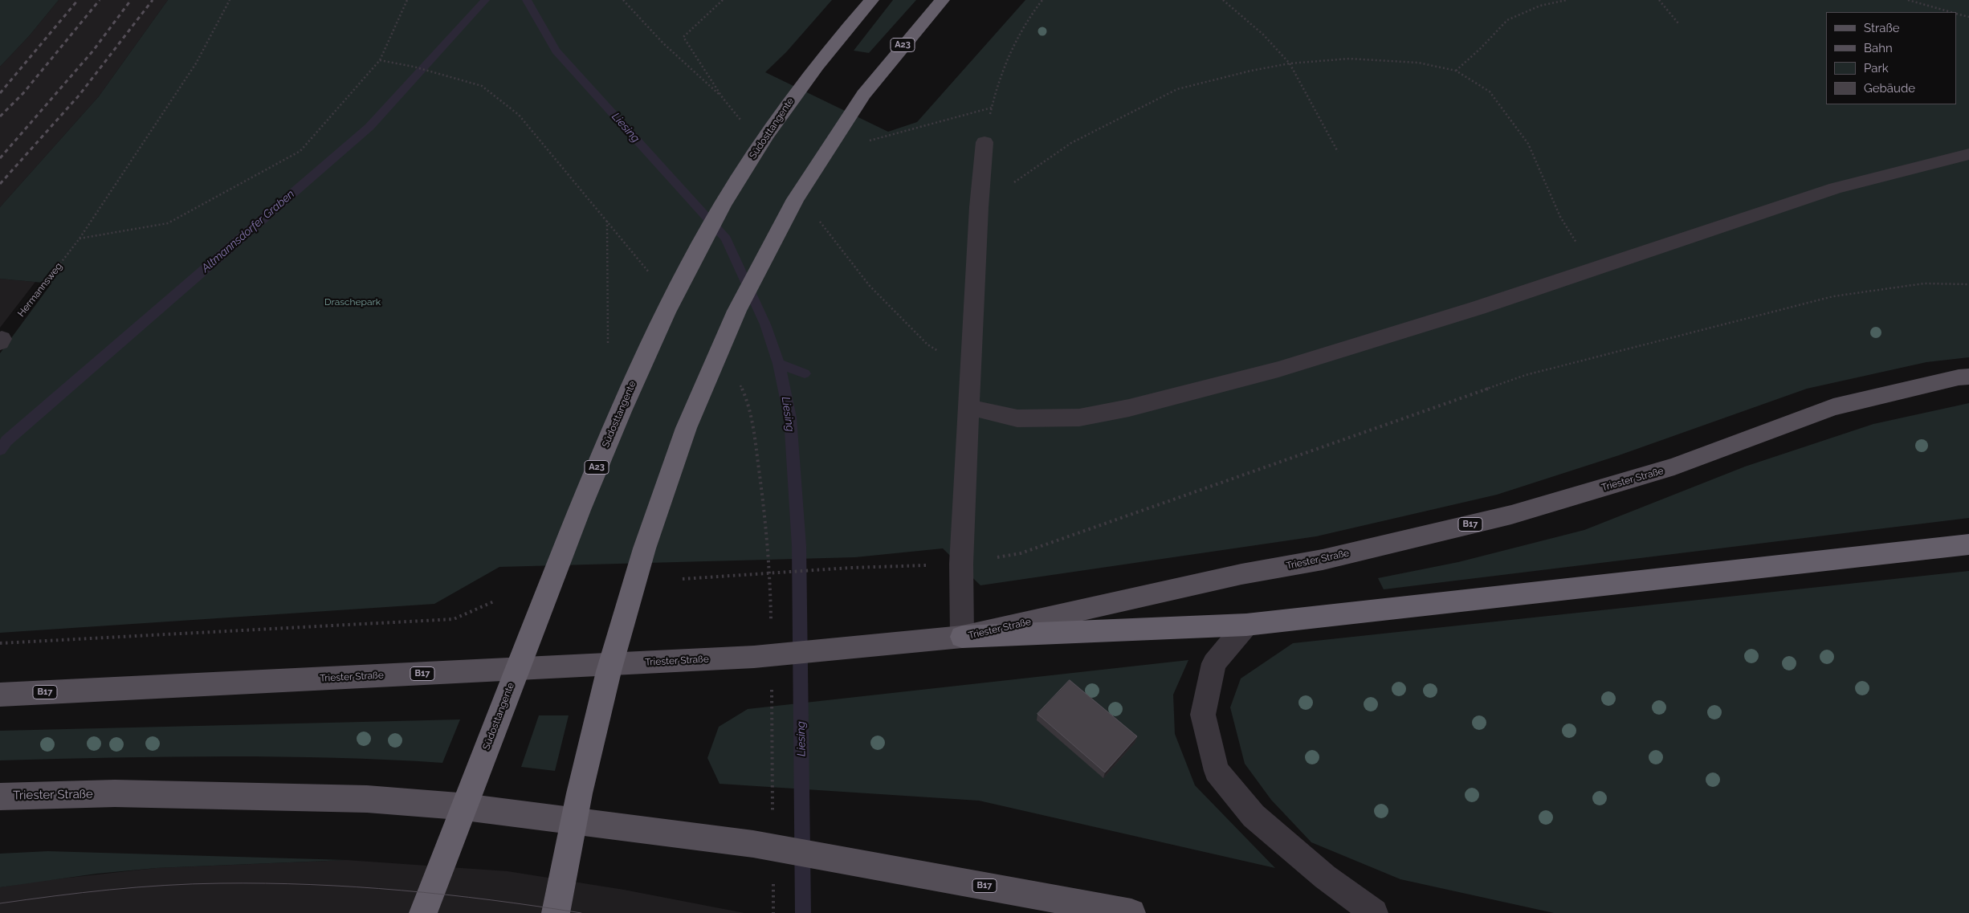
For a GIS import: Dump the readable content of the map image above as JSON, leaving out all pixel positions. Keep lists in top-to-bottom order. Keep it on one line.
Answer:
{"streets":{"highway":["A23","Südosttangente"],"main road":["Triester Straße","B17"],"path":["Hermannsweg"]},"water":["Liesing","Altmannsdorfer Graben"],"parks":["Draschepark"],"legend":["Straße","Bahn","Park","Gebäude"]}
